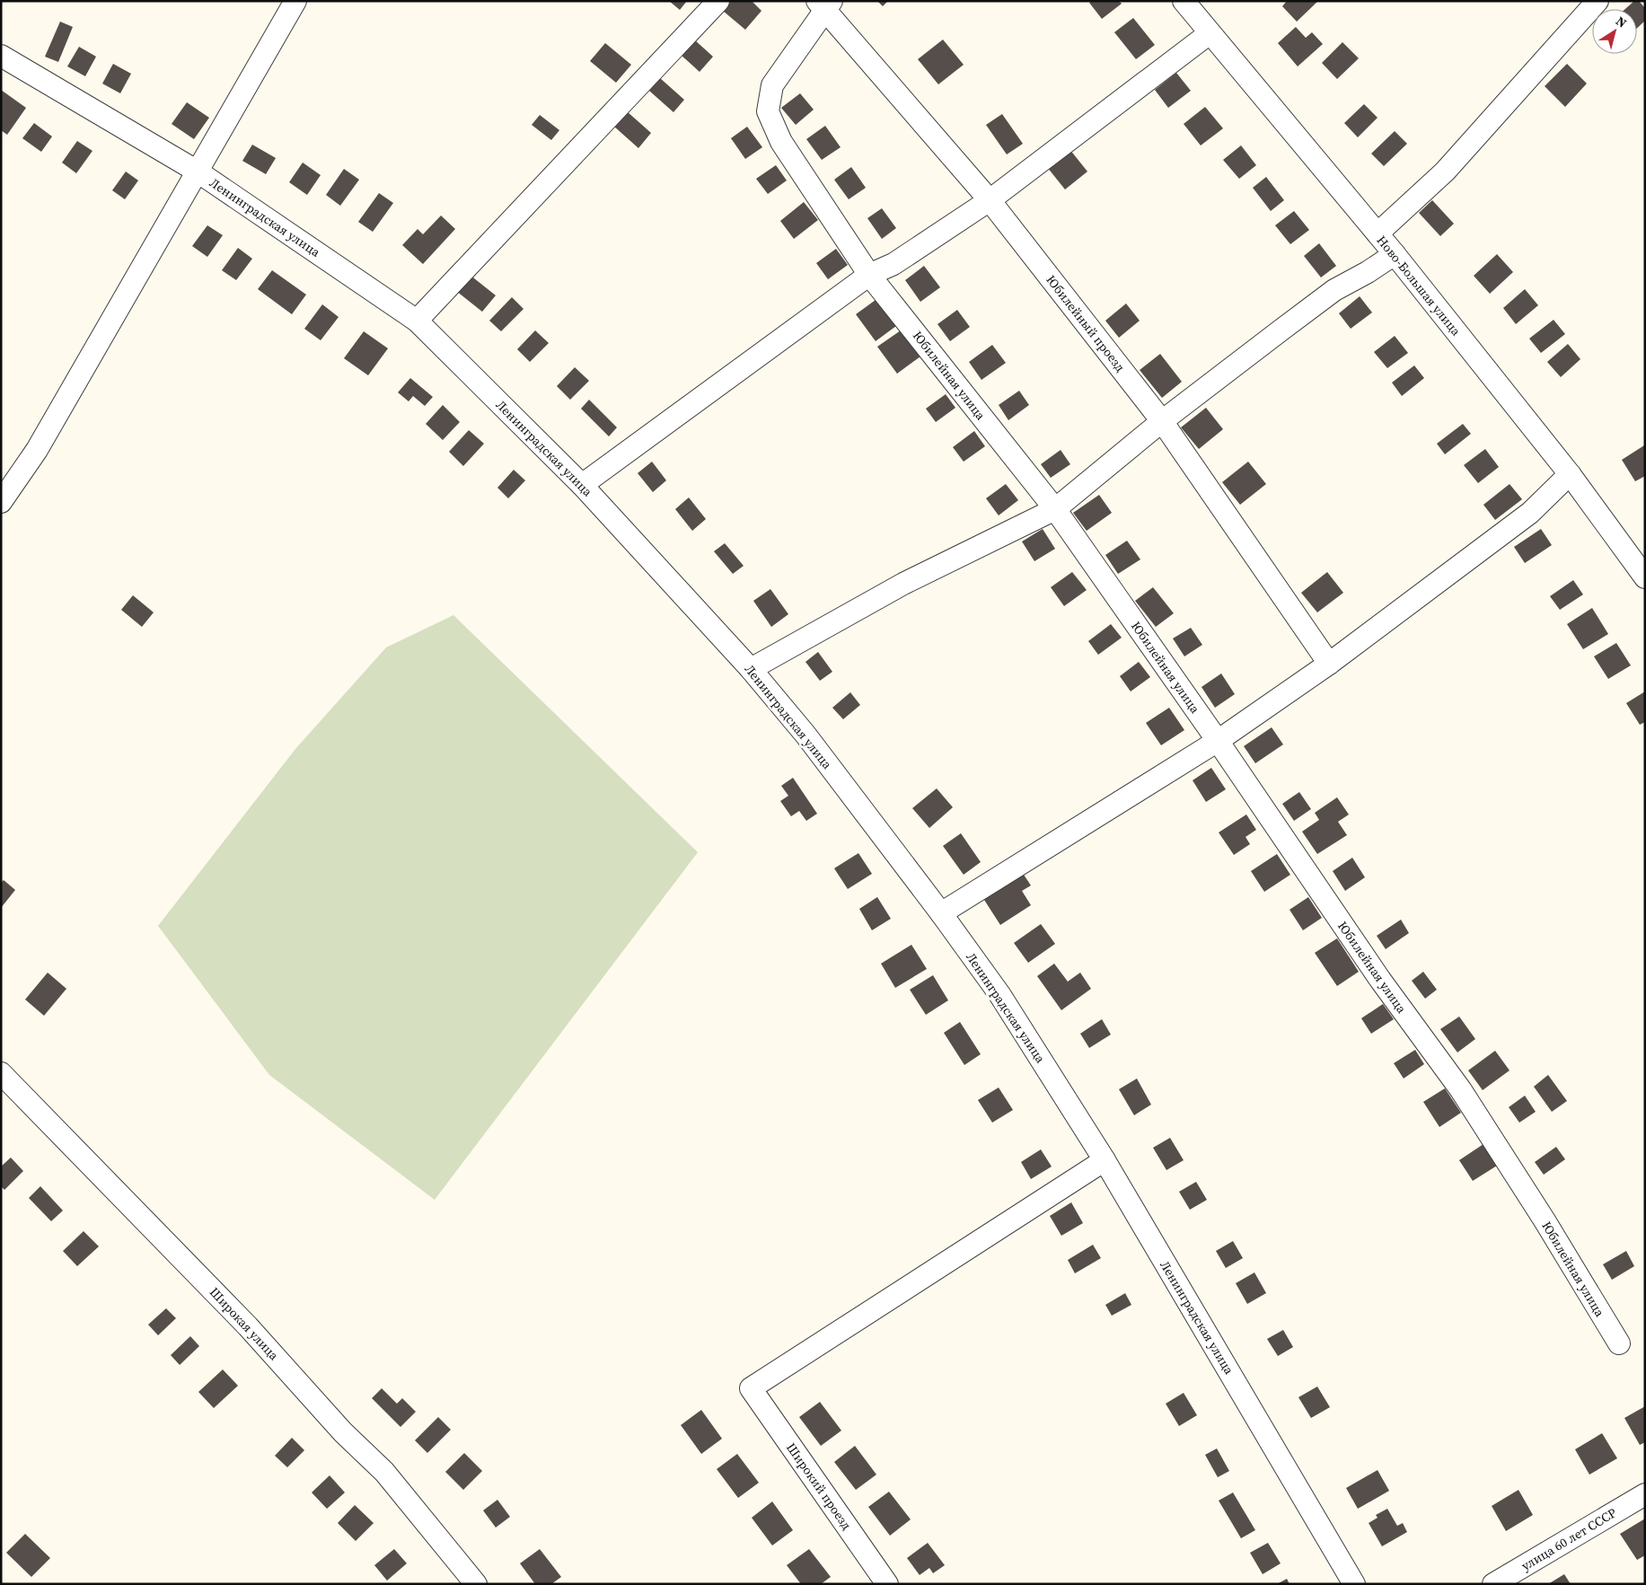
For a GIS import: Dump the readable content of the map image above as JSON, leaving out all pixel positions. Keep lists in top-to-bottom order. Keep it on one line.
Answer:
{"streets":{"street":["Ленинградская улица","Ново-Большая улица","Юбилейный проезд","Юбилейная улица","Широкая улица","Широкий проезд","улица 60 лет СССР"]},"crossings":[["Ленинградская улица","Широкий проезд"],["Юбилейный проезд","Юбилейная улица"]],"north":"top right"}
